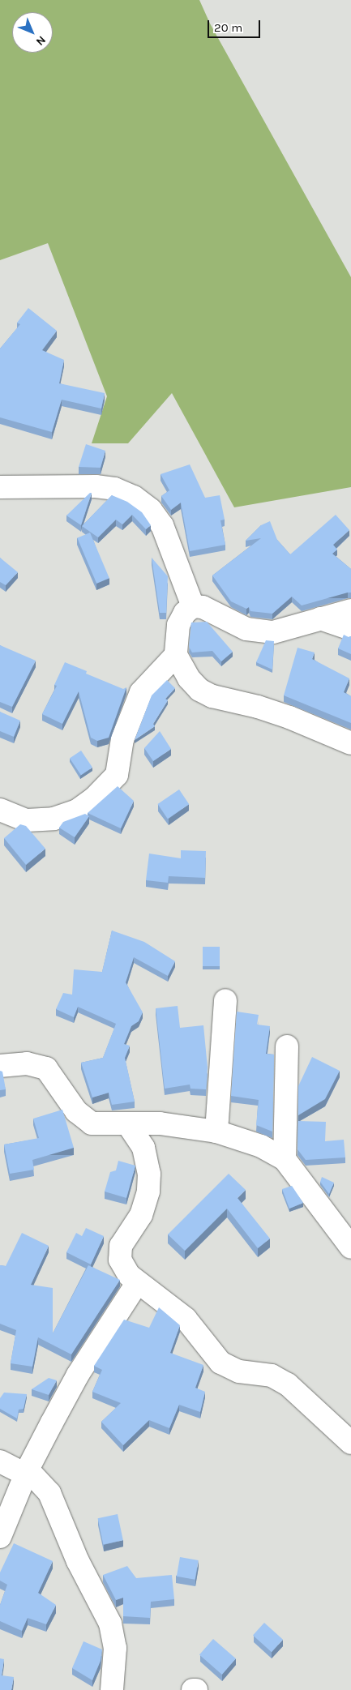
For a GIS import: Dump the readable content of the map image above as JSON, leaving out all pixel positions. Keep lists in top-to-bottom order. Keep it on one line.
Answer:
{"scale_bar":"20 m","north":"bottom right"}
